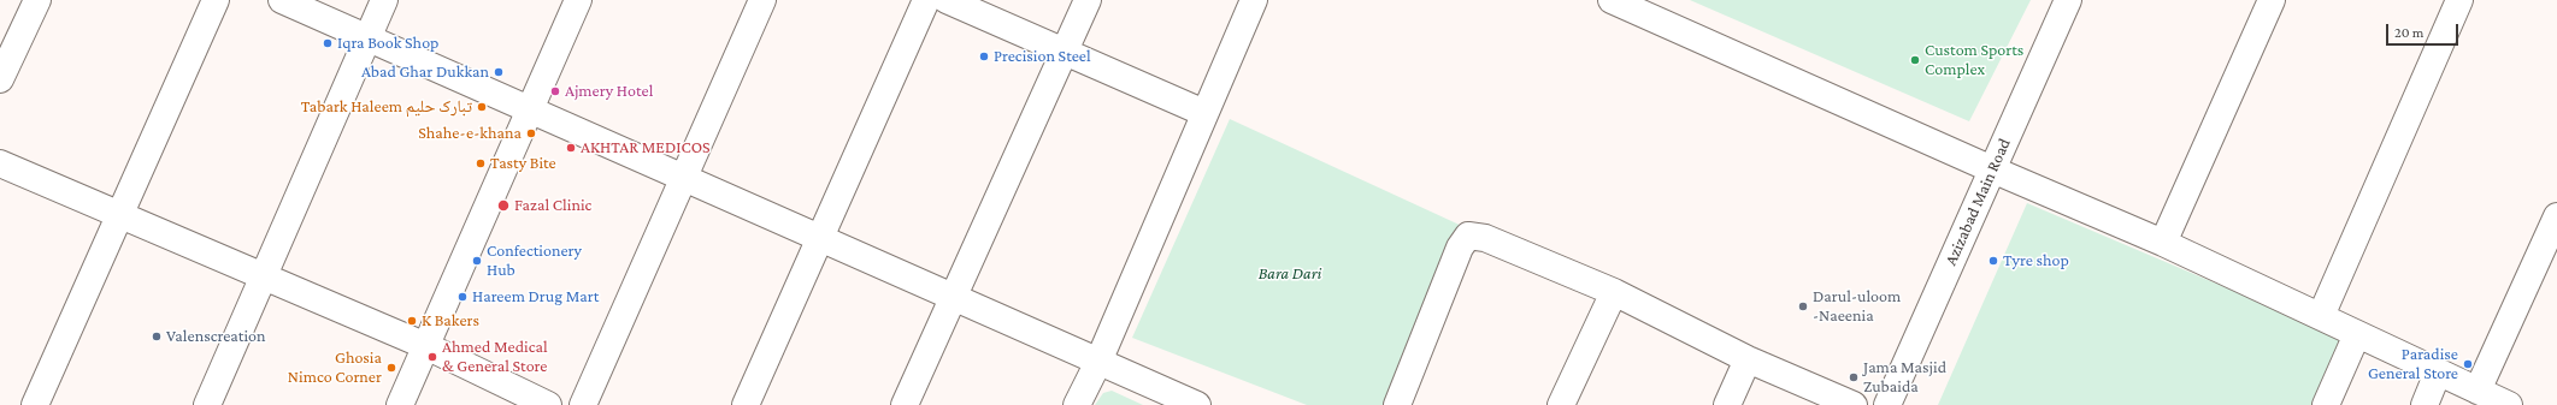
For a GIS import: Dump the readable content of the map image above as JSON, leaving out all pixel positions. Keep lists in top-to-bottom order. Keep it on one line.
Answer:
{"streets":{"street":["Azizabad Main Road"]},"parks":["Bara Dari"],"places":["Iqra Book Shop","Precision Steel","Custom Sports Complex","Abad Ghar Dukkan","Ajmery Hotel","Tabark Haleem تبارک حلیم","Shahe-e-khana","AKHTAR MEDICOS","Tasty Bite","Fazal Clinic","Confectionery Hub","Tyre shop","Hareem Drug Mart","Darul-uloom -Naeenia","K Bakers","Valenscreation","Ahmed Medical & General Store","Paradise General Store","Ghosia Nimco Corner","Jama Masjid Zubaida"],"scale_bar":"20 m"}
